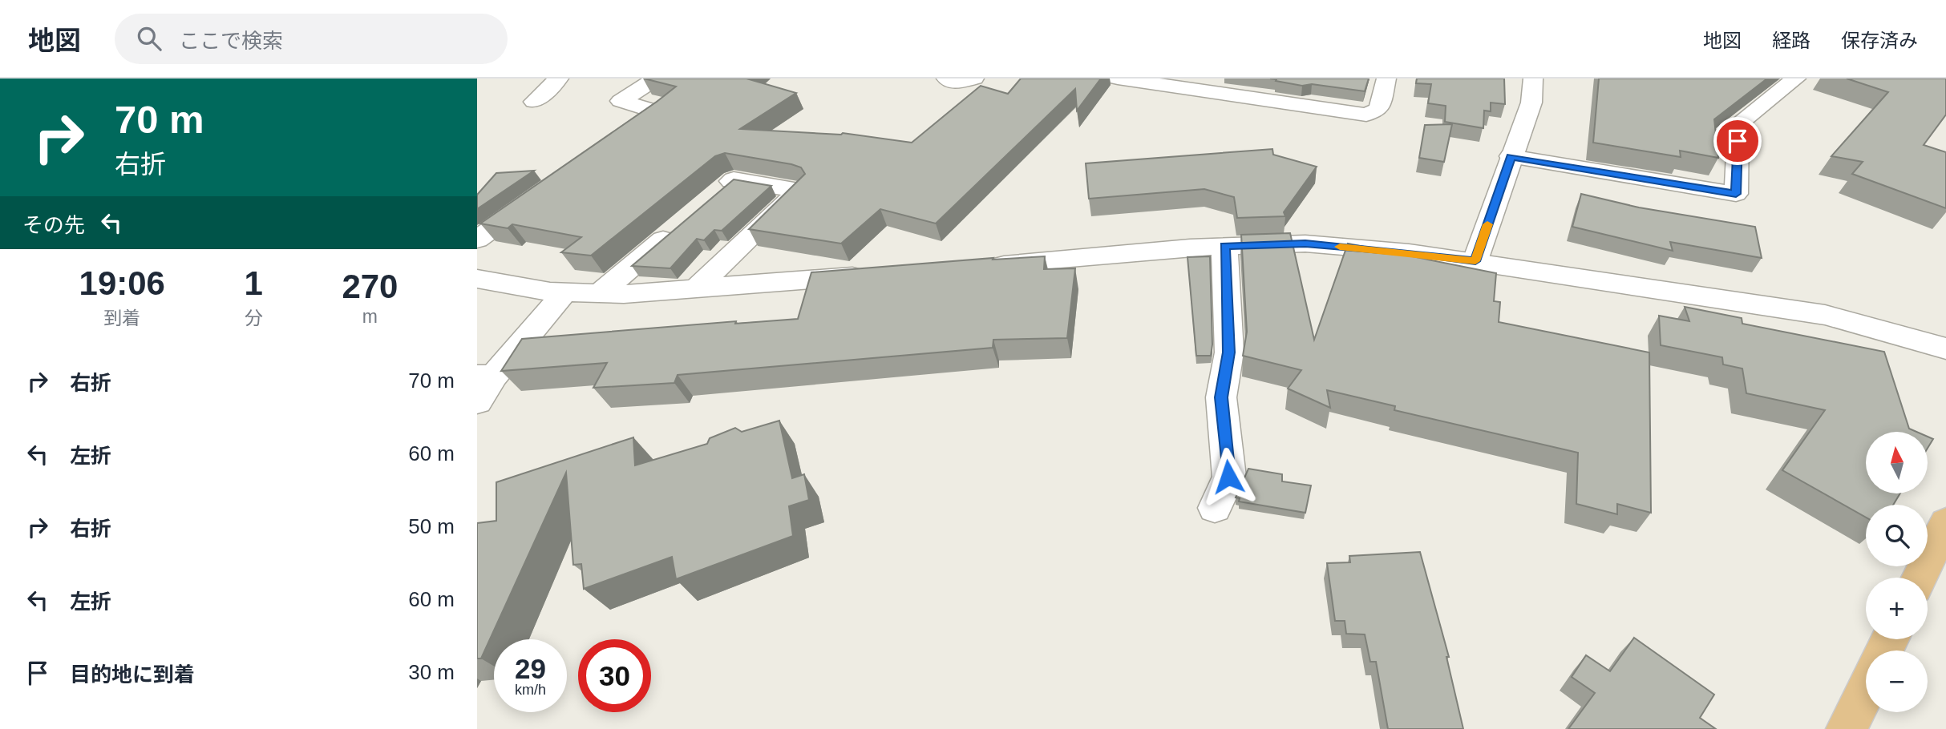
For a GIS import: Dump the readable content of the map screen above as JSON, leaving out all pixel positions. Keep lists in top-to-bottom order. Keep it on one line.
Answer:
{"north":"top","page":{"header":"地図","search":"ここで検索","nav":["地図","経路","保存済み"],"turn":["70 m","右折"],"then":"その先","eta":["19:06","到着","1","分","270","m"],"list":[{"name":"右折","value":"70 m"},{"name":"左折","value":"60 m"},{"name":"右折","value":"50 m"},{"name":"左折","value":"60 m"},{"name":"目的地に到着","value":"30 m"}],"map_buttons":["+","−"],"speed":"29 km/h","limit":"30"}}
